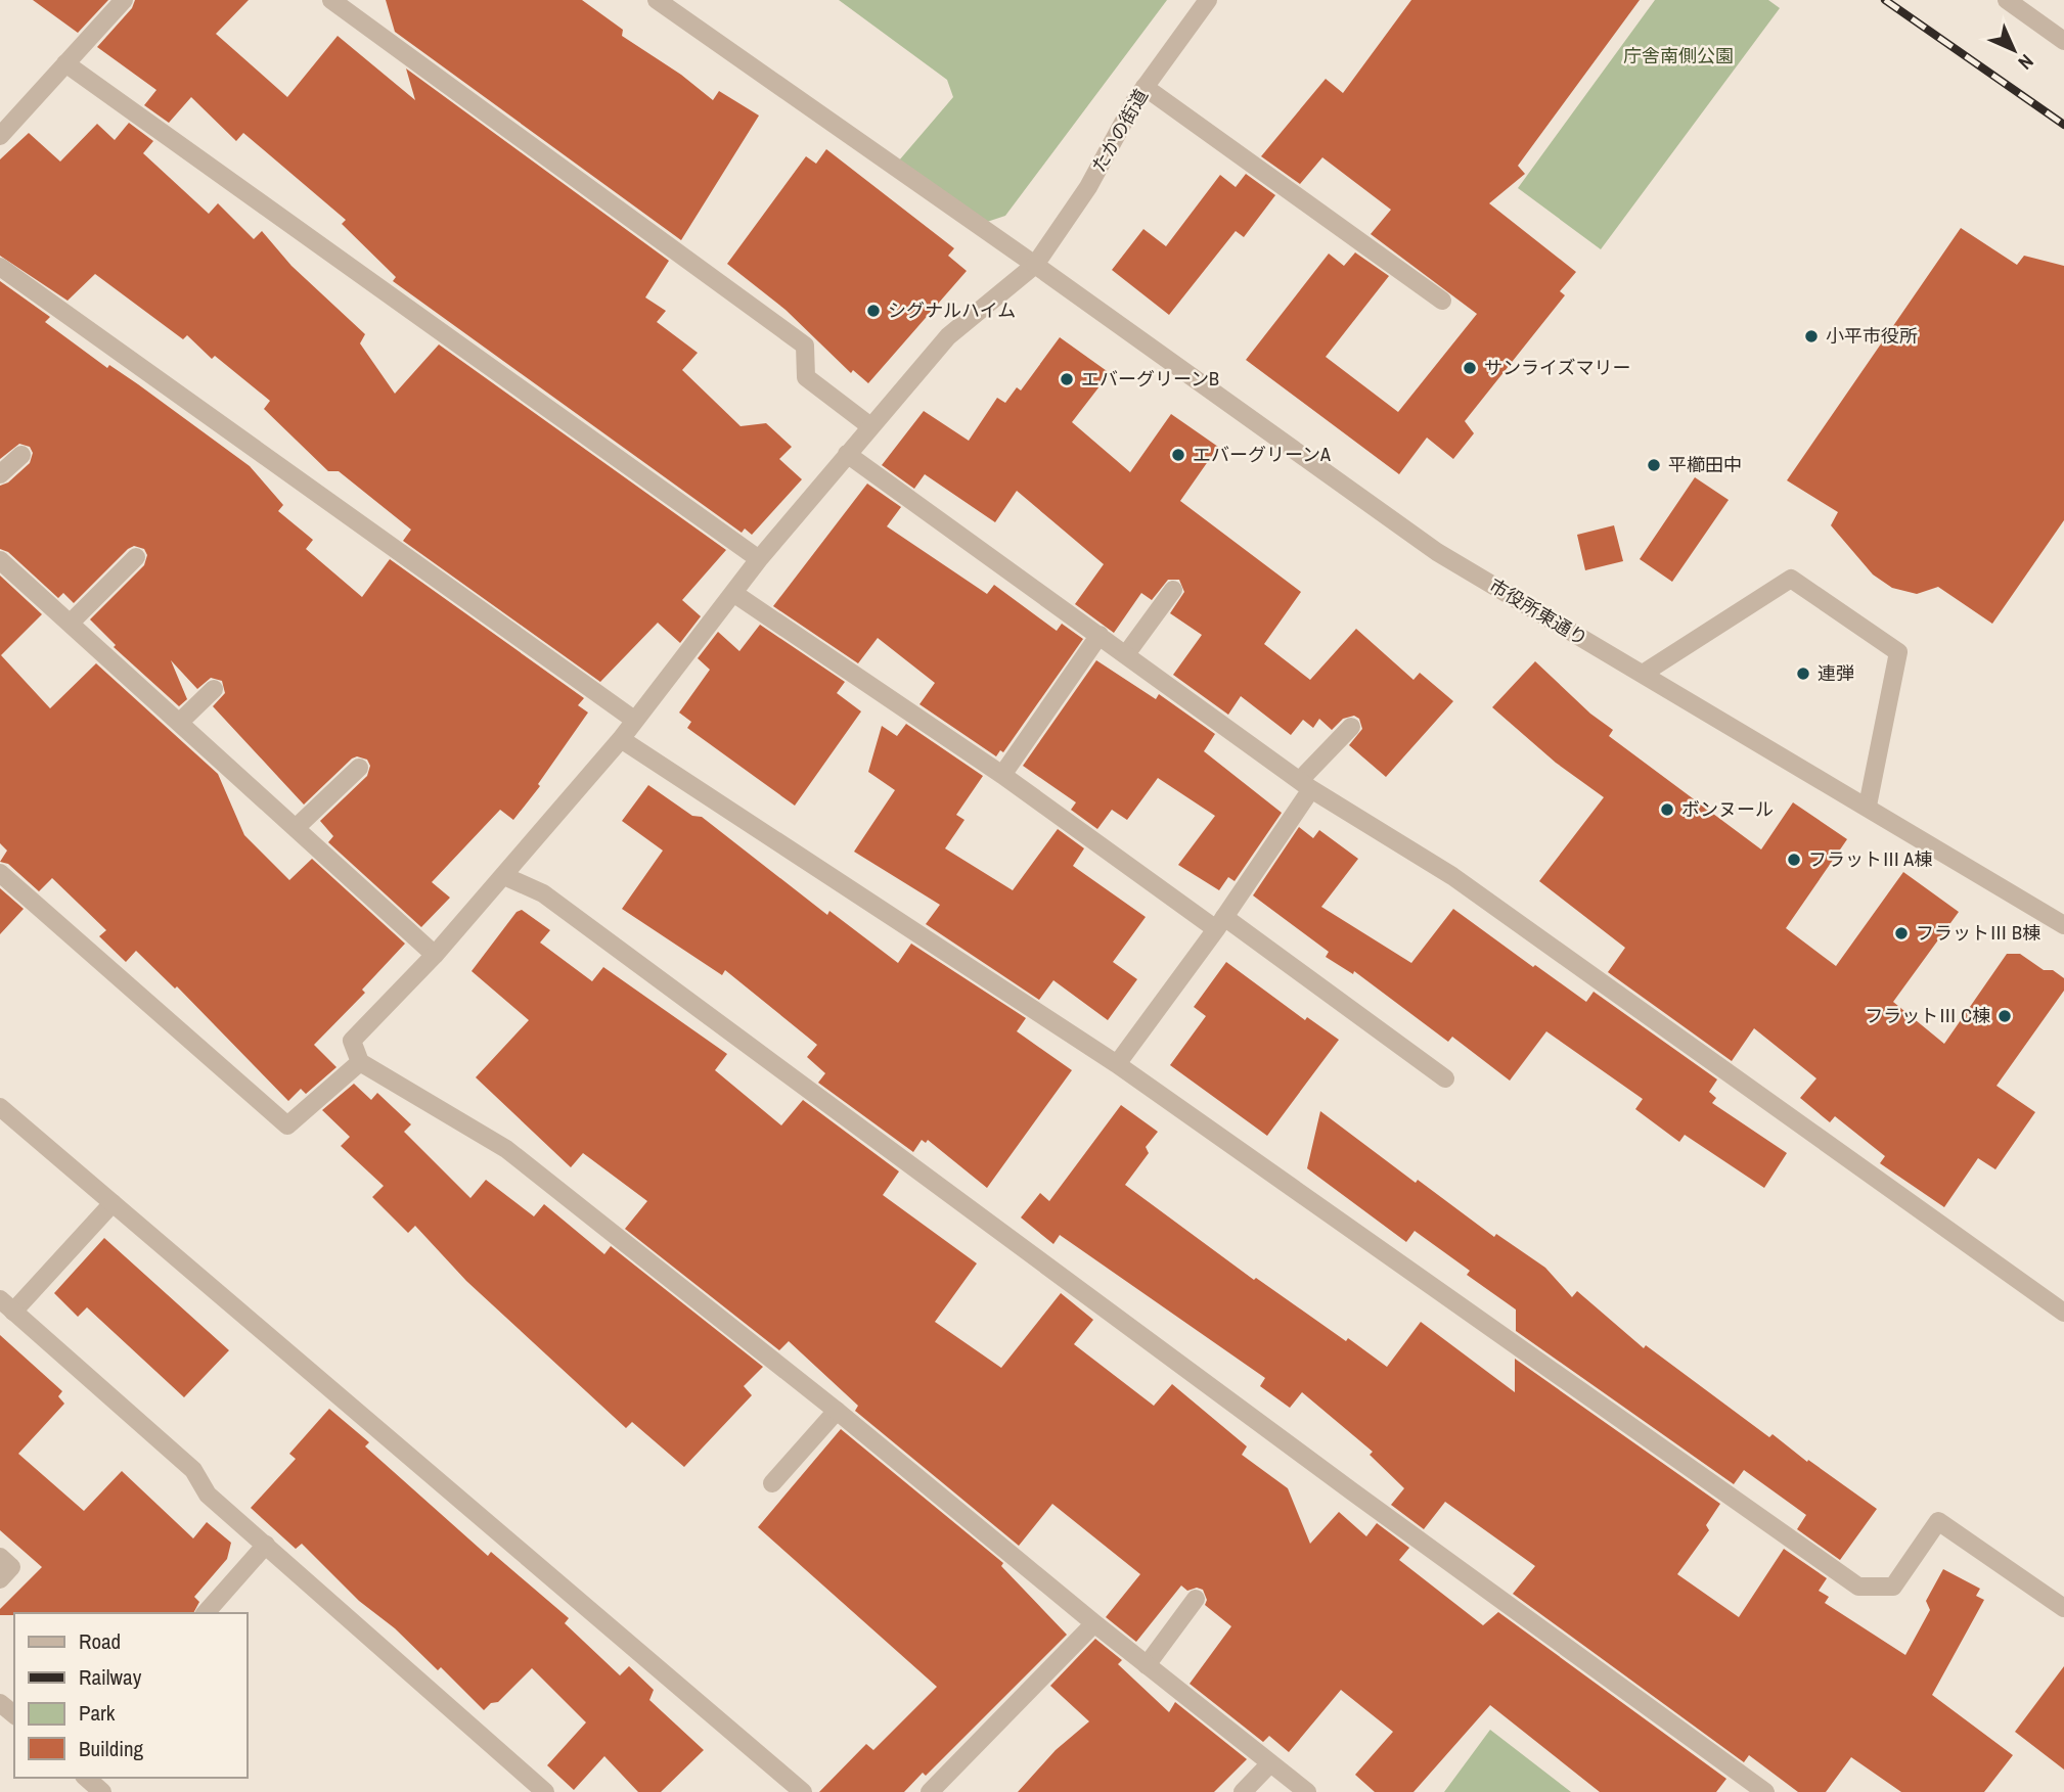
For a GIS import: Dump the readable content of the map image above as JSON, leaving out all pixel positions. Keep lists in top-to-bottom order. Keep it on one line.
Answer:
{"streets":{"street":["たかの街道","市役所東通り"]},"crossings":[["たかの街道","市役所東通り"]],"parks":["庁舎南側公園"],"places":["シグナルハイム","小平市役所","サンライズマリー","エバーグリーンB","エバーグリーンA","平櫛田中","連弾","ボンヌール","フラットⅢ A棟","フラットⅢ B棟","フラットⅢ C棟"],"legend":["Road","Railway","Park","Building"],"north":"bottom right"}
